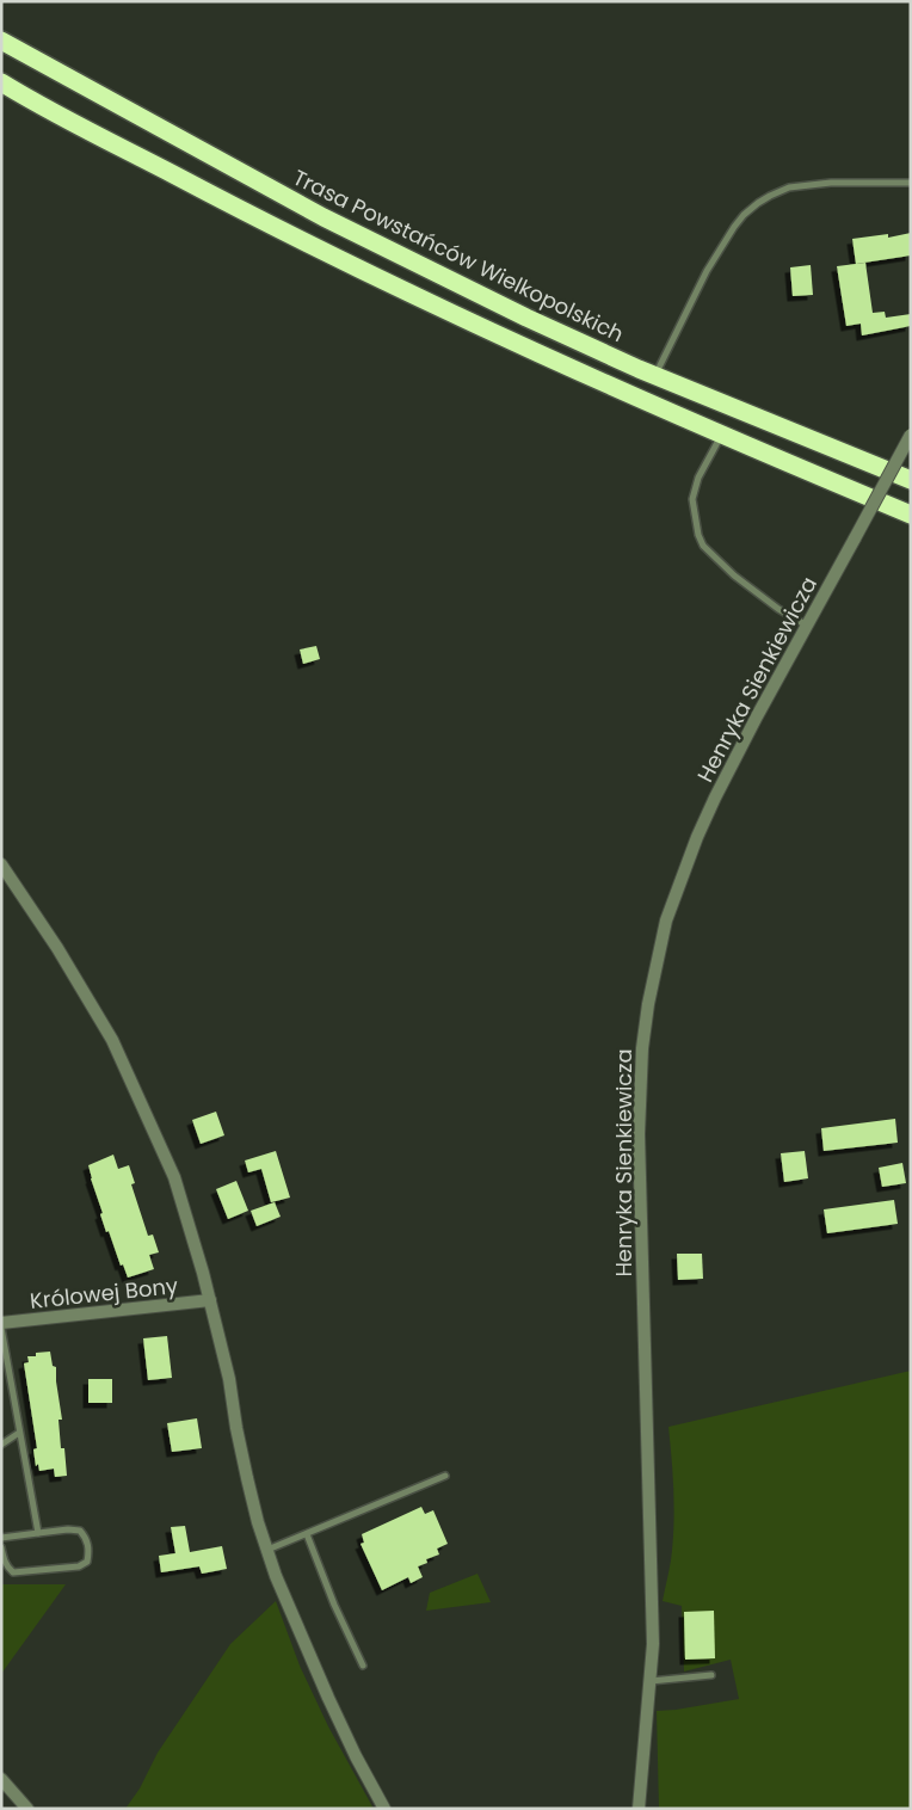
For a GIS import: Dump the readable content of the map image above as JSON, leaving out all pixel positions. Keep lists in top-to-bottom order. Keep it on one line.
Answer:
{"streets":{"highway":["Trasa Powstańców Wielkopolskich"],"street":["Henryka Sienkiewicza","Królowej Bony"]}}
